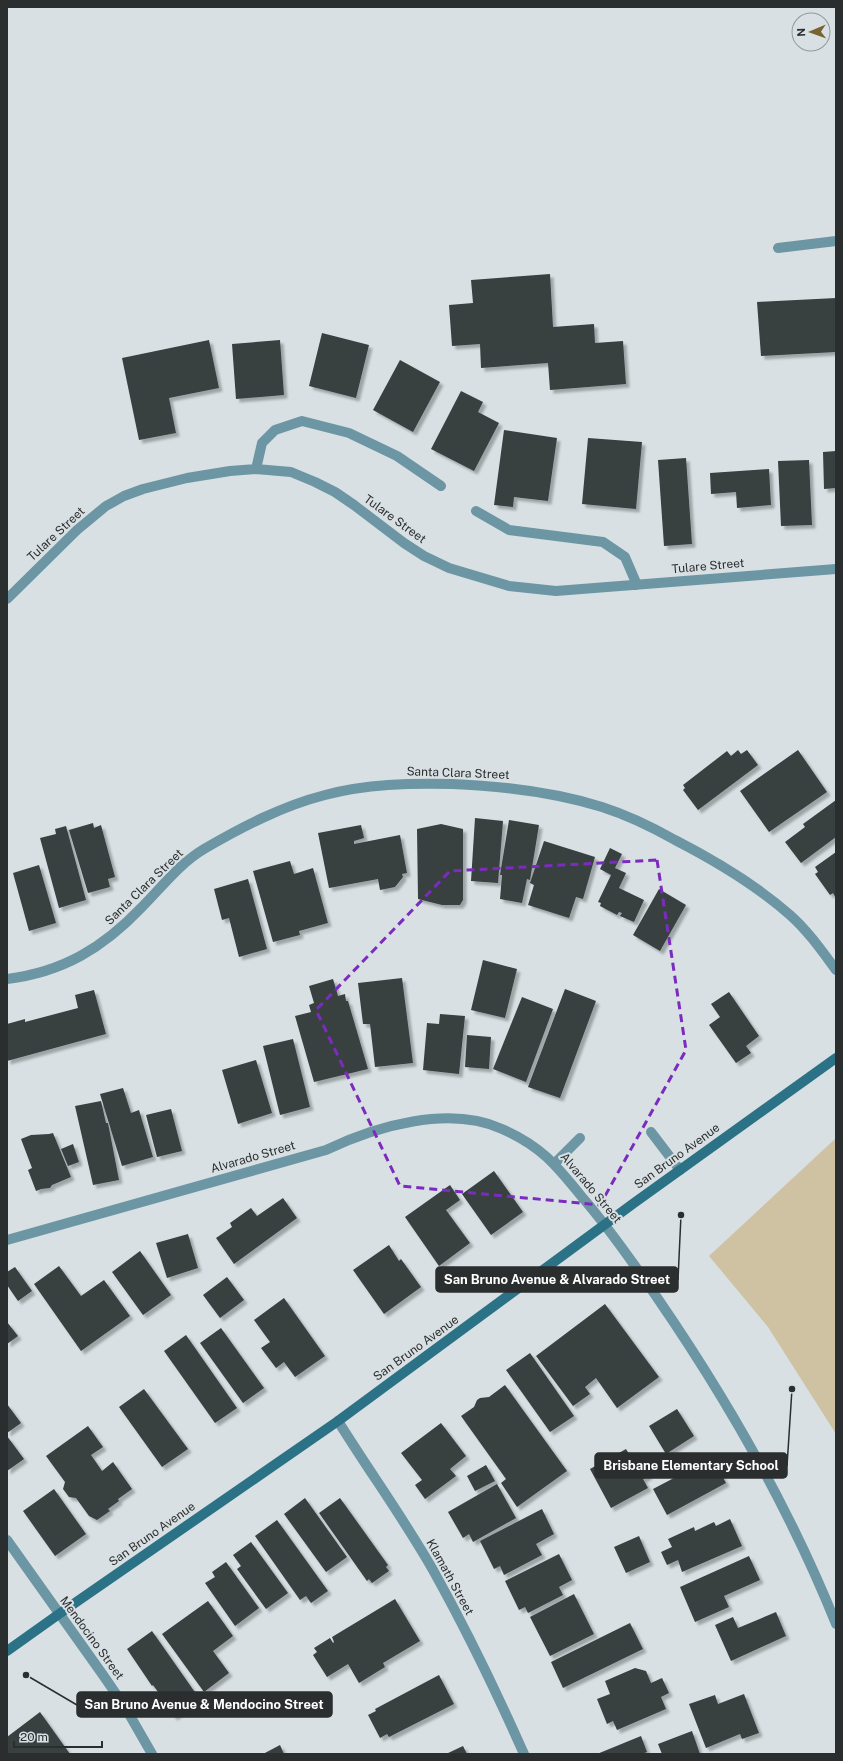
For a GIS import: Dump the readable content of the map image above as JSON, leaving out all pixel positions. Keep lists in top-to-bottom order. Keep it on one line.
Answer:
{"streets":{"street":["Tulare Street","Santa Clara Street","San Bruno Avenue","Alvarado Street","Klamath Street","Mendocino Street"]},"crossings":[["San Bruno Avenue","Alvarado Street"],["San Bruno Avenue","Klamath Street"],["San Bruno Avenue","Mendocino Street"]],"places":["San Bruno Avenue & Alvarado Street","Brisbane Elementary School","San Bruno Avenue & Mendocino Street"],"scale_bar":"20 m","north":"left"}
